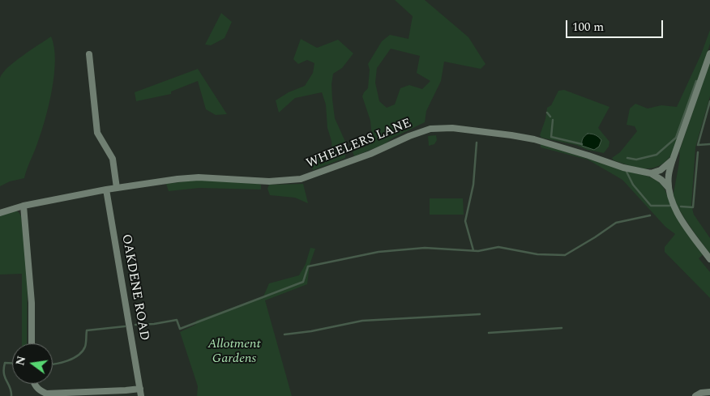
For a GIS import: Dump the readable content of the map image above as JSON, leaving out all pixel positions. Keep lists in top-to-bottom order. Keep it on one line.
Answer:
{"streets":{"street":["WHEELERS LANE","OAKDENE ROAD"]},"crossings":[["WHEELERS LANE","OAKDENE ROAD"]],"parks":["Allotment Gardens"],"scale_bar":"100 m","north":"left"}
